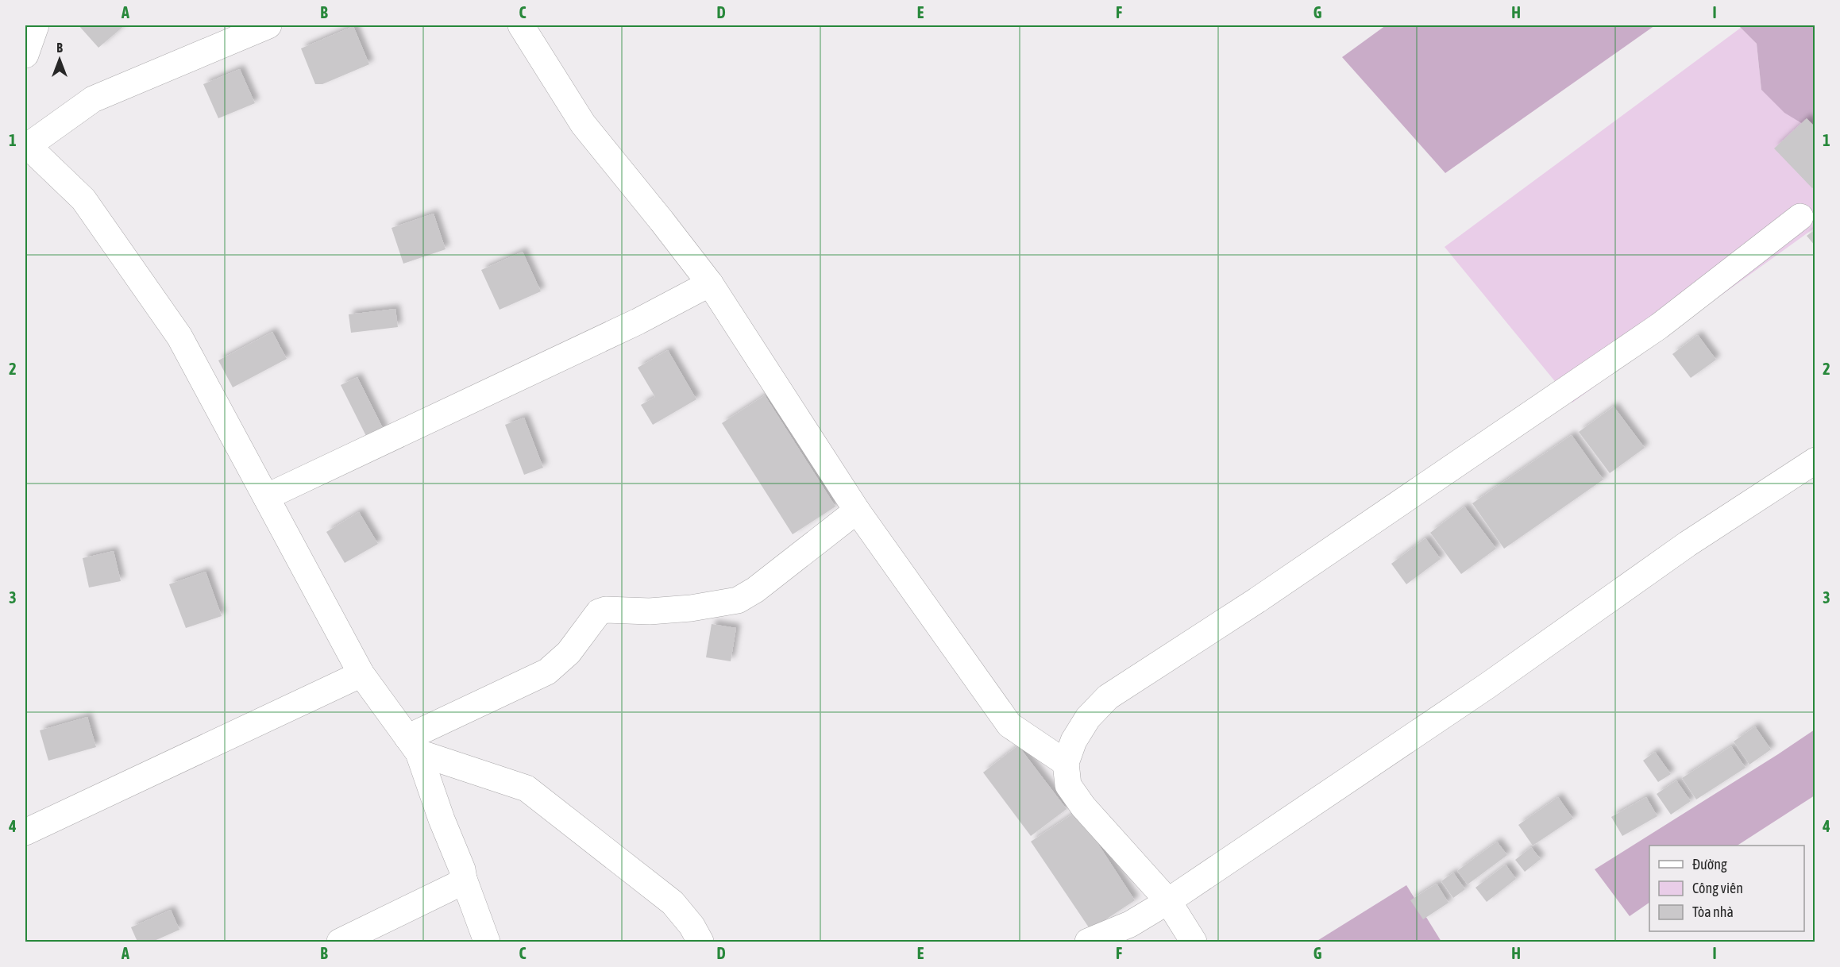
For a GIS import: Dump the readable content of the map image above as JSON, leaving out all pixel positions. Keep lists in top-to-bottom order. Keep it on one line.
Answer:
{"legend":["Đường","Công viên","Tòa nhà"],"north":"top","grid":{"columns":["A","B","C","D","E","F","G","H","I"],"rows":["1","2","3","4"]}}
